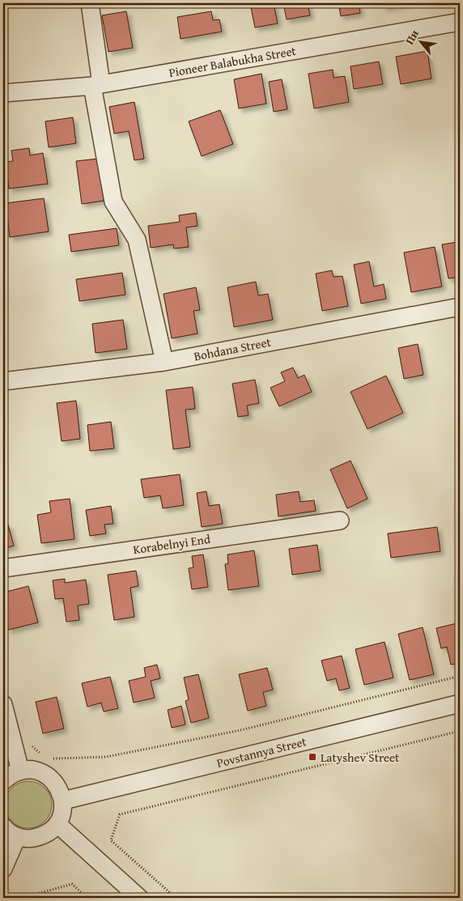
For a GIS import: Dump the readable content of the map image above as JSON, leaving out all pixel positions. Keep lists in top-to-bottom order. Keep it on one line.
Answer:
{"streets":{"street":["Pioneer Balabukha Street","Bohdana Street","Korabelnyi End","Povstannya Street"]},"places":{"transit":["Latyshev Street"]},"north":"top left"}
